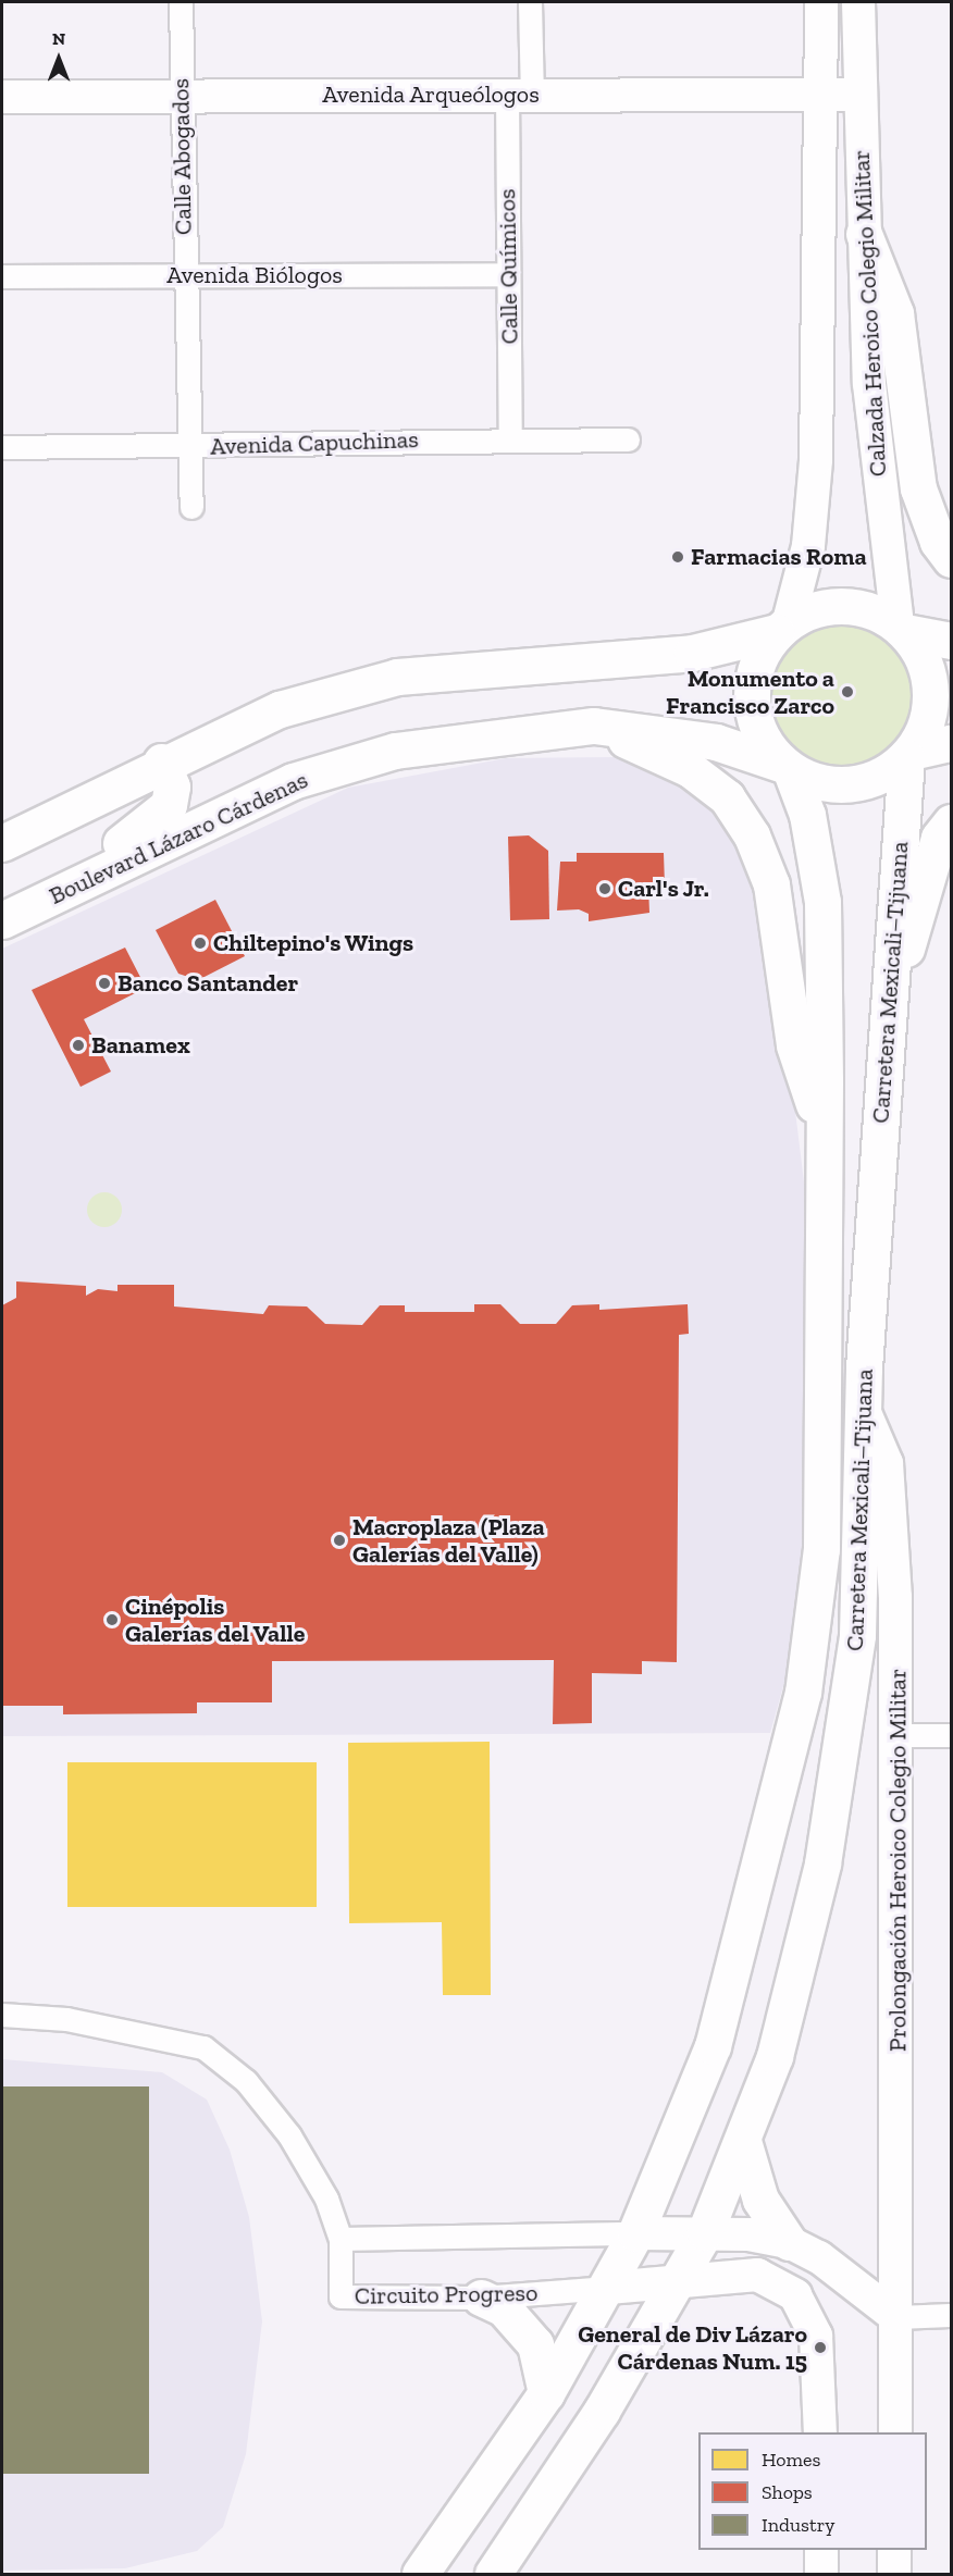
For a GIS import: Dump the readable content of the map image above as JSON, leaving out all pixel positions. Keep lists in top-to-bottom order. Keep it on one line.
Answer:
{"streets":{"main road":["Avenida Arqueólogos","Calzada Heroico Colegio Militar","Boulevard Lázaro Cárdenas","Carretera Mexicali–Tijuana","Prolongación Heroico Colegio Militar"],"street":["Calle Abogados","Calle Químicos","Avenida Biólogos","Avenida Capuchinas","Circuito Progreso"]},"crossings":[["Avenida Arqueólogos","Calle Abogados"],["Avenida Arqueólogos","Calle Químicos"],["Avenida Arqueólogos","Calzada Heroico Colegio Militar"],["Calle Abogados","Avenida Biólogos"],["Calle Abogados","Avenida Capuchinas"],["Calle Químicos","Avenida Biólogos"],["Calle Químicos","Avenida Capuchinas"],["Calzada Heroico Colegio Militar","Boulevard Lázaro Cárdenas"],["Calzada Heroico Colegio Militar","Carretera Mexicali–Tijuana"],["Boulevard Lázaro Cárdenas","Carretera Mexicali–Tijuana"],["Carretera Mexicali–Tijuana","Prolongación Heroico Colegio Militar"],["Carretera Mexicali–Tijuana","Circuito Progreso"]],"places":["Farmacias Roma","Monumento a Francisco Zarco","Carl's Jr.","Chiltepino's Wings","Banco Santander","Banamex","Macroplaza (Plaza Galerías del Valle)","Cinépolis Galerías del Valle","General de Div Lázaro Cárdenas Num. 15"],"legend":["Homes","Shops","Industry"],"north":"top"}
